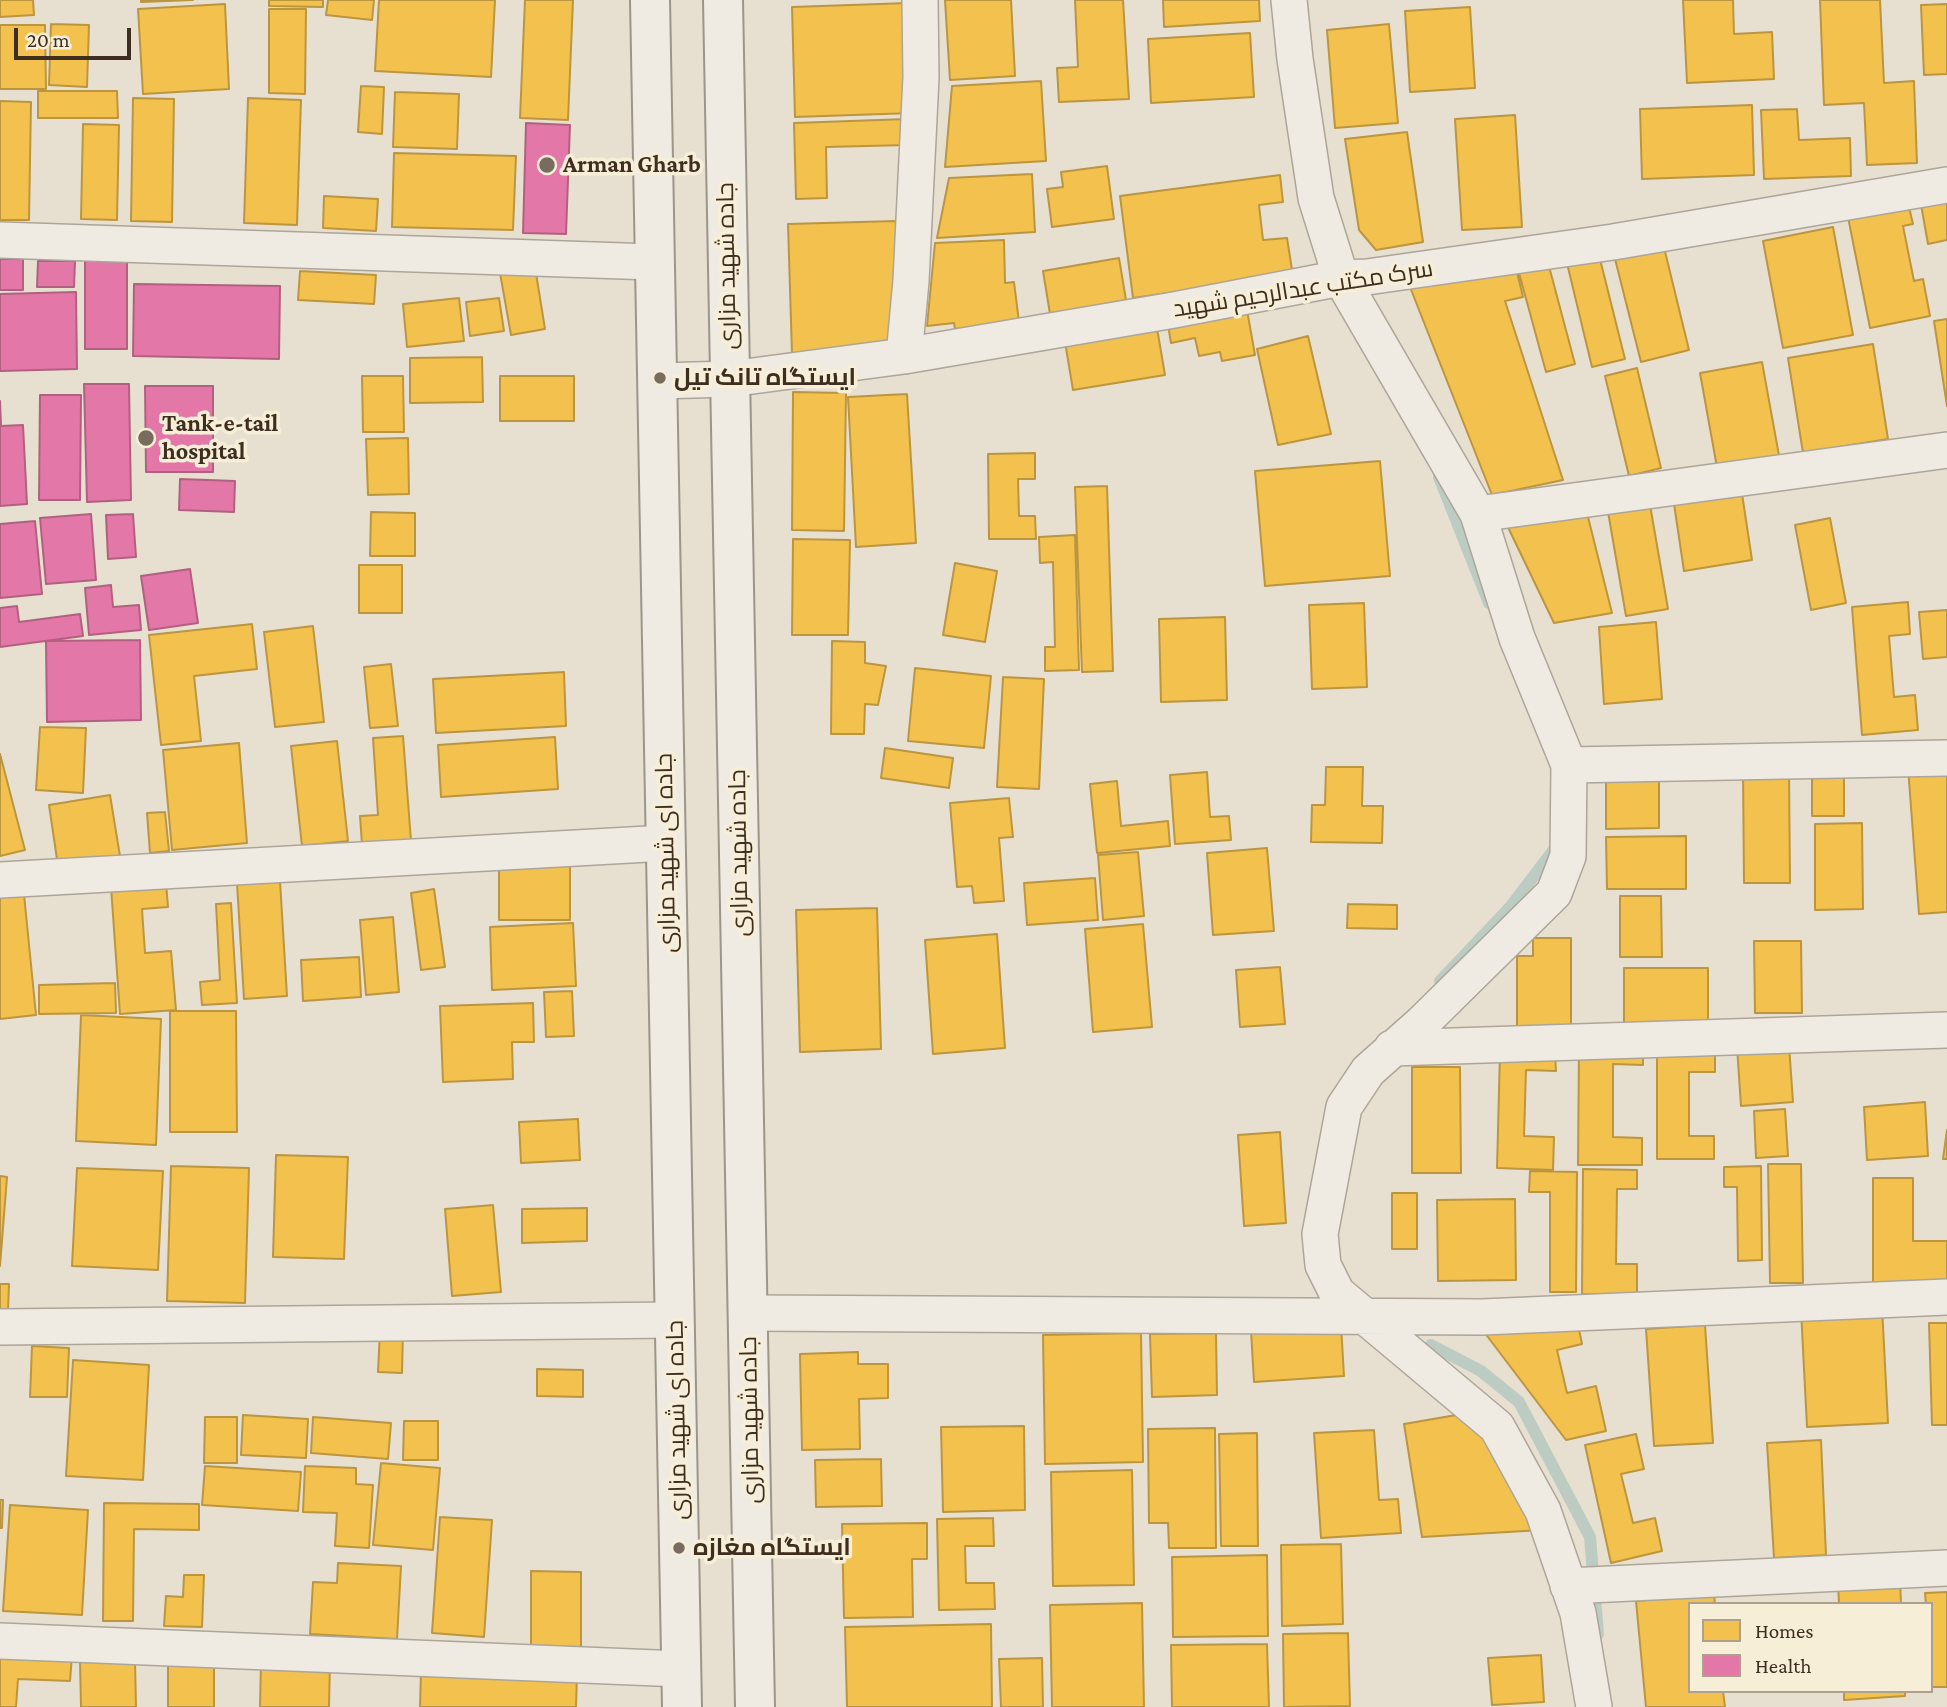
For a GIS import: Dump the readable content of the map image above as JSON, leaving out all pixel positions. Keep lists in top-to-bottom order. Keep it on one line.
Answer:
{"streets":{"main road":["جاده شهید مزاری","جاده ای شهید مزاری"],"street":["سرک مکتب عبدالرحیم شهید"]},"crossings":[["جاده شهید مزاری","سرک مکتب عبدالرحیم شهید"],["سرک مکتب عبدالرحیم شهید","جاده ای شهید مزاری"]],"places":["Arman Gharb","ایستگاه تانک تیل","Tank-e-tail hospital","ایستگاه مغازه"],"legend":["Homes","Health"],"scale_bar":"20 m"}
